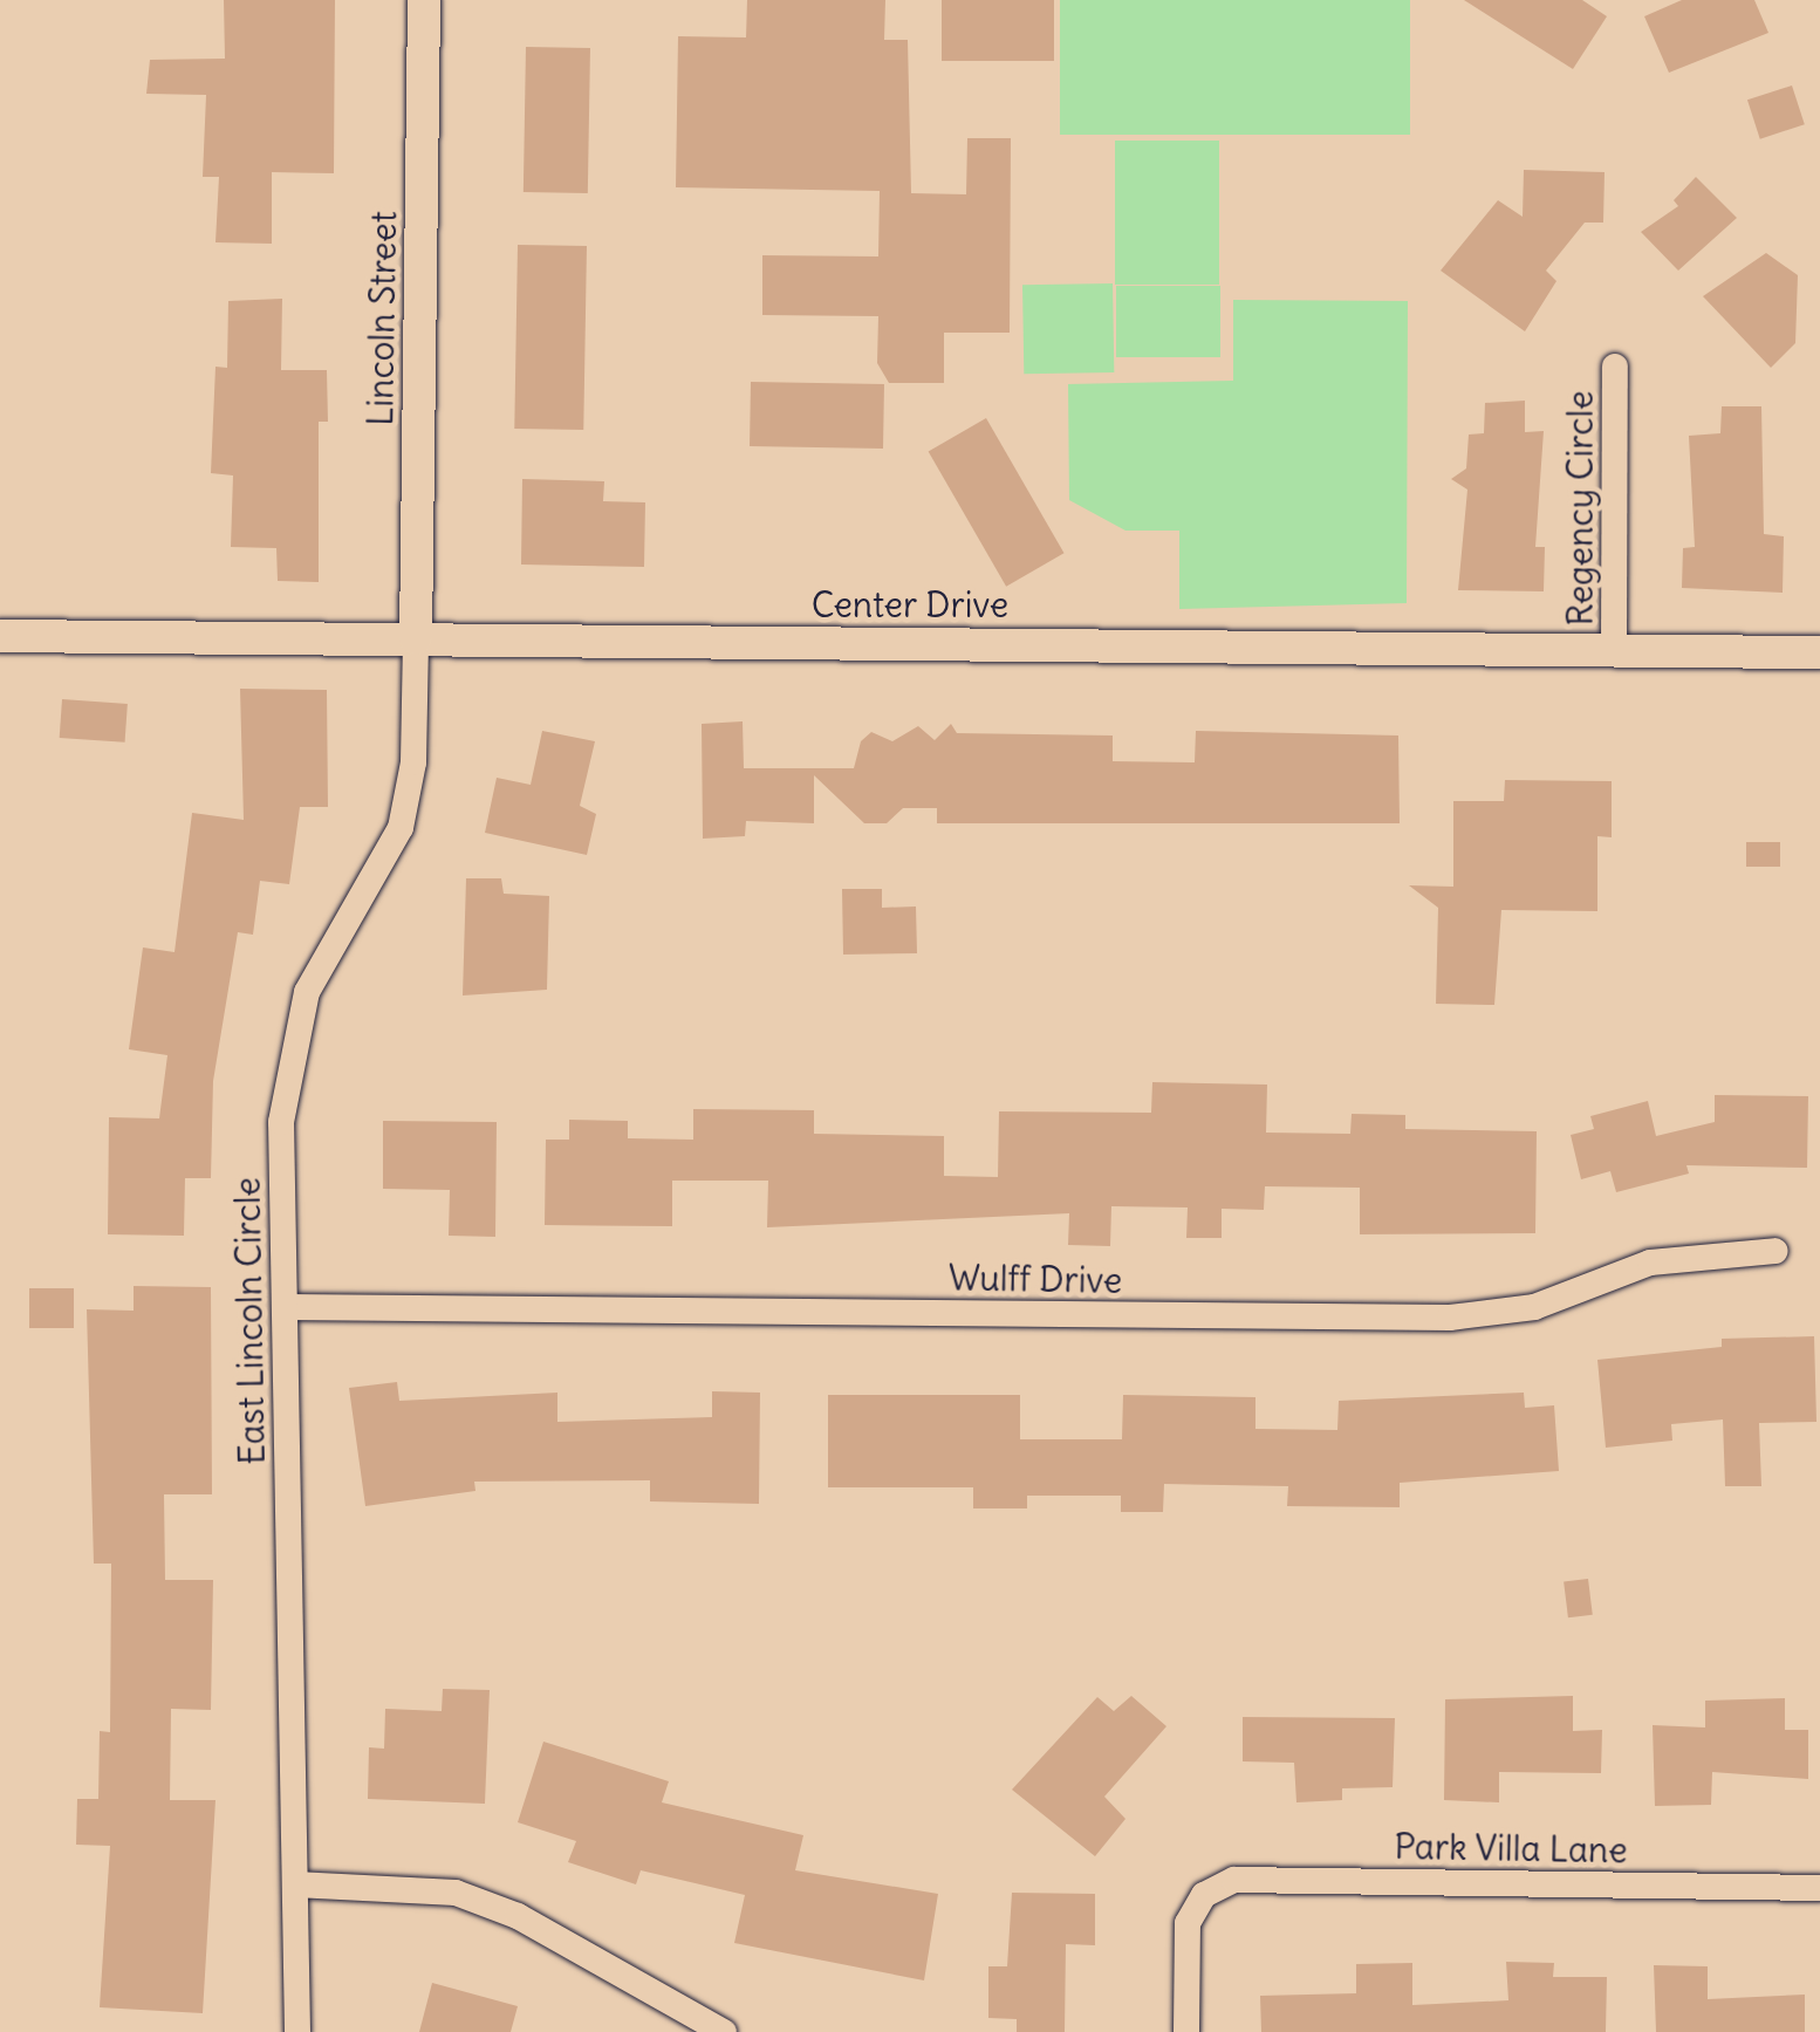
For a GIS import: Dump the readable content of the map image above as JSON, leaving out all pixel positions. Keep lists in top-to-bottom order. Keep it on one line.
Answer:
{"streets":{"street":["Lincoln Street","Regency Circle","Center Drive","Wulff Drive","East Lincoln Circle","Park Villa Lane"]},"crossings":[["Lincoln Street","Center Drive"],["Lincoln Street","East Lincoln Circle"],["Regency Circle","Center Drive"],["Center Drive","East Lincoln Circle"],["Wulff Drive","East Lincoln Circle"]]}
